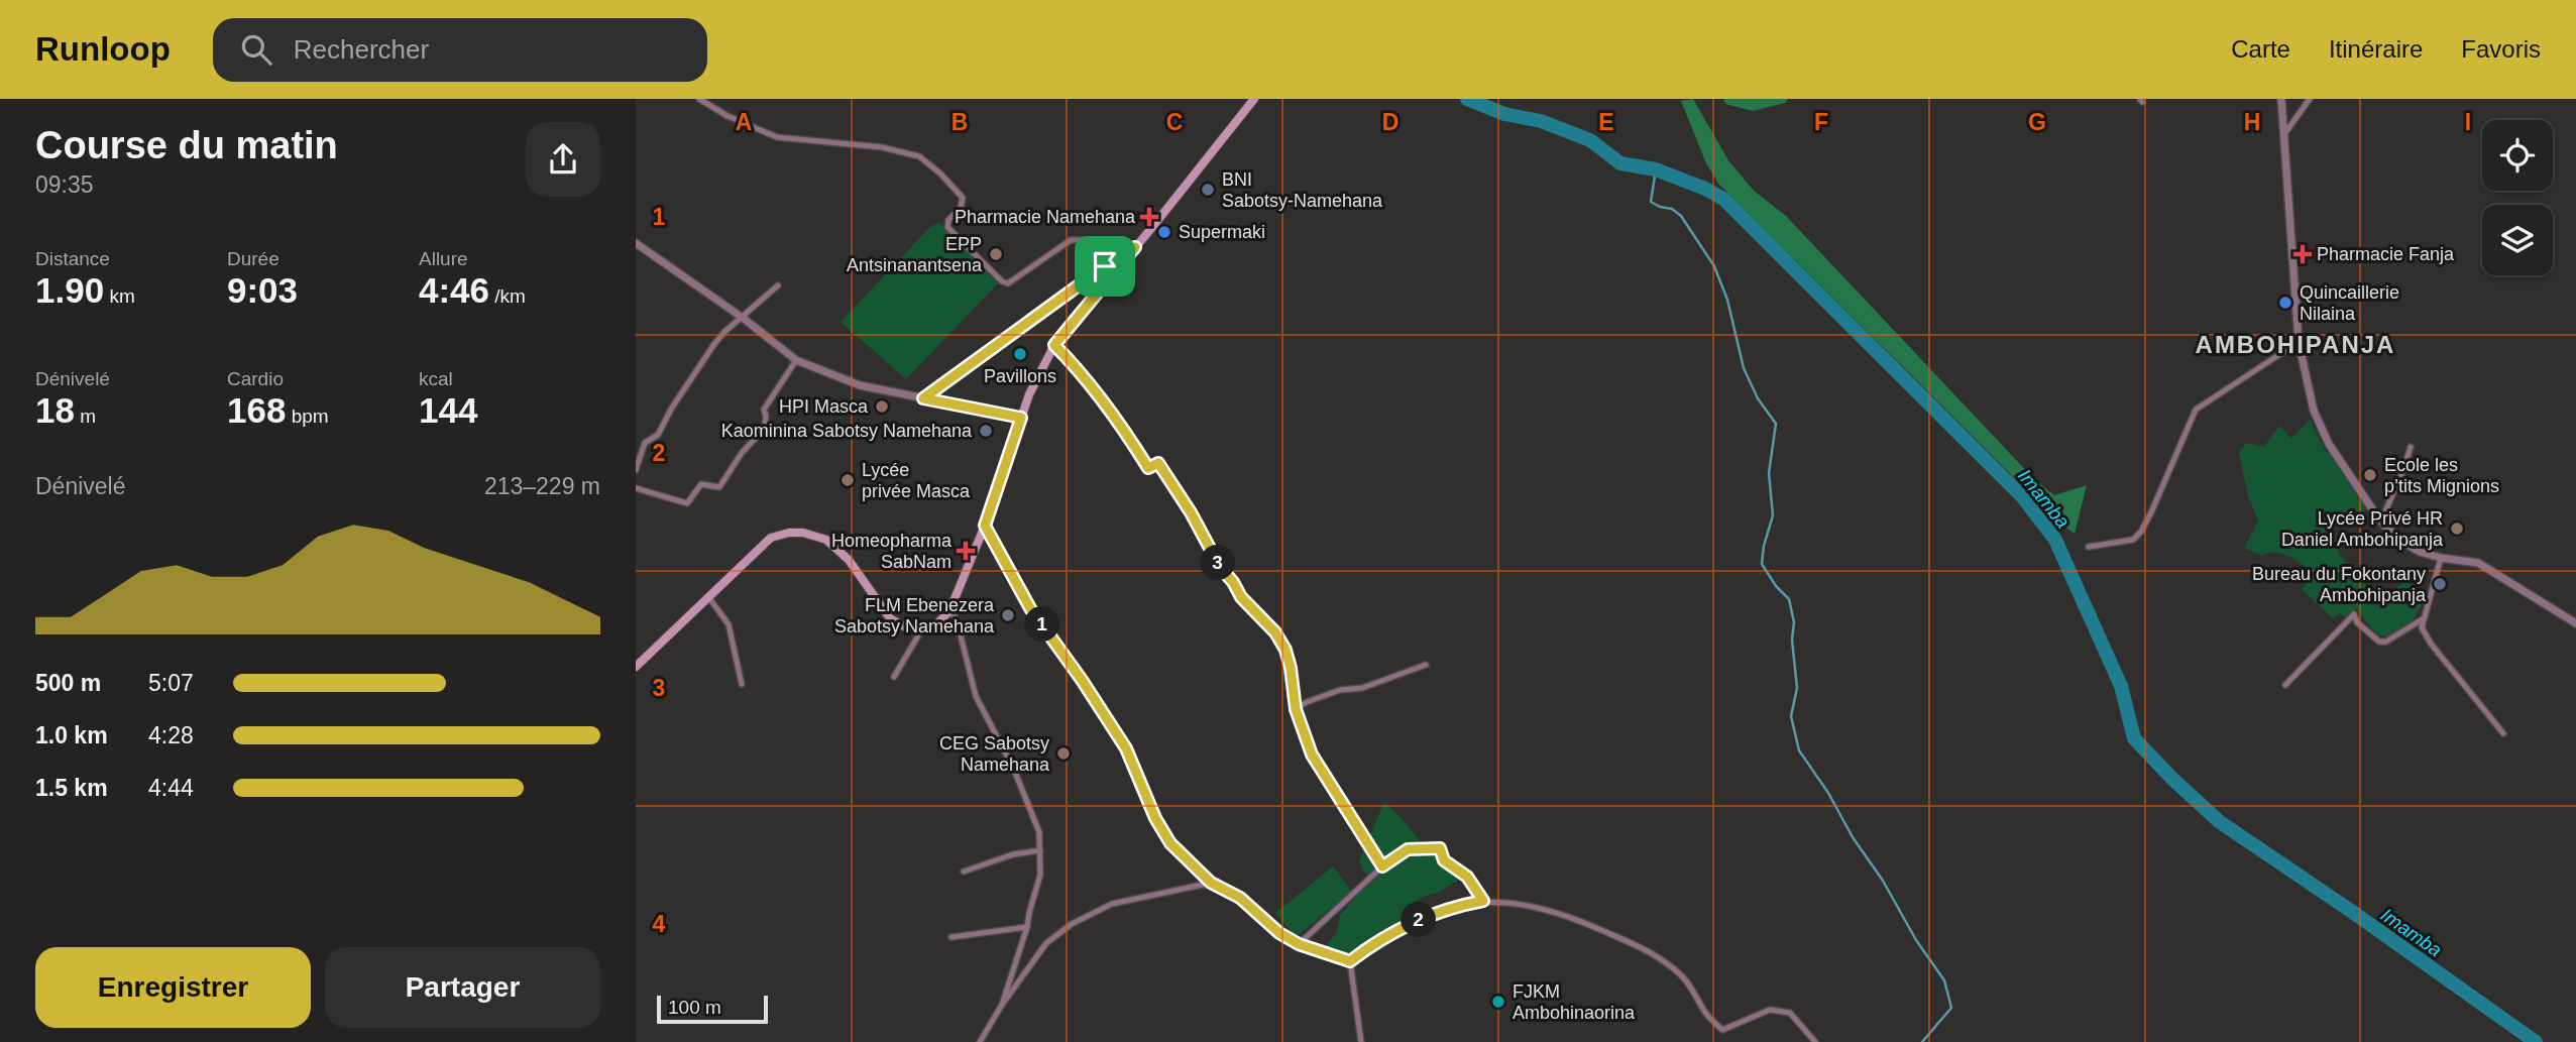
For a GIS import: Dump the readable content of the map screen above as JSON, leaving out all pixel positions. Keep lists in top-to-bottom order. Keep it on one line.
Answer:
{"districts":["AMBOHIPANJA"],"water":["Imamba"],"places":{"other":["BNI Sabotsy-Namehana","Supermaki","EPP Antsinanantsena","Quincaillerie Nilaina","Pavillons","HPI Masca","Kaominina Sabotsy Namehana","Ecole les p’tits Mignions","Lycée privée Masca","Lycée Privé HR Daniel Ambohipanja","Bureau du Fokontany Ambohipanja","FLM Ebenezera Sabotsy Namehana","CEG Sabotsy Namehana","FJKM Ambohinaorina"],"health":["Pharmacie Namehana","Pharmacie Fanja","Homeopharma SabNam"]},"scale_bar":"100 m","page":{"header":"Runloop","search":"Rechercher","nav":["Carte","Itinéraire","Favoris"],"heading":["Course du matin","09:35"],"stats":[["Distance","1.90 km"],["Durée","9:03"],["Allure","4:46 /km"],["Dénivelé","18 m"],["Cardio","168 bpm"],["kcal","144"]],"chart":["Dénivelé","213–229 m"],"pins":["3","1","2"],"list":[{"name":"500 m","note":"5:07"},{"name":"1.0 km","note":"4:28"},{"name":"1.5 km","note":"4:44"}],"buttons":["Enregistrer","Partager"],"scale":"100 m"},"grid":{"columns":["A","B","C","D","E","F","G","H","I"],"rows":["1","2","3","4"]}}
